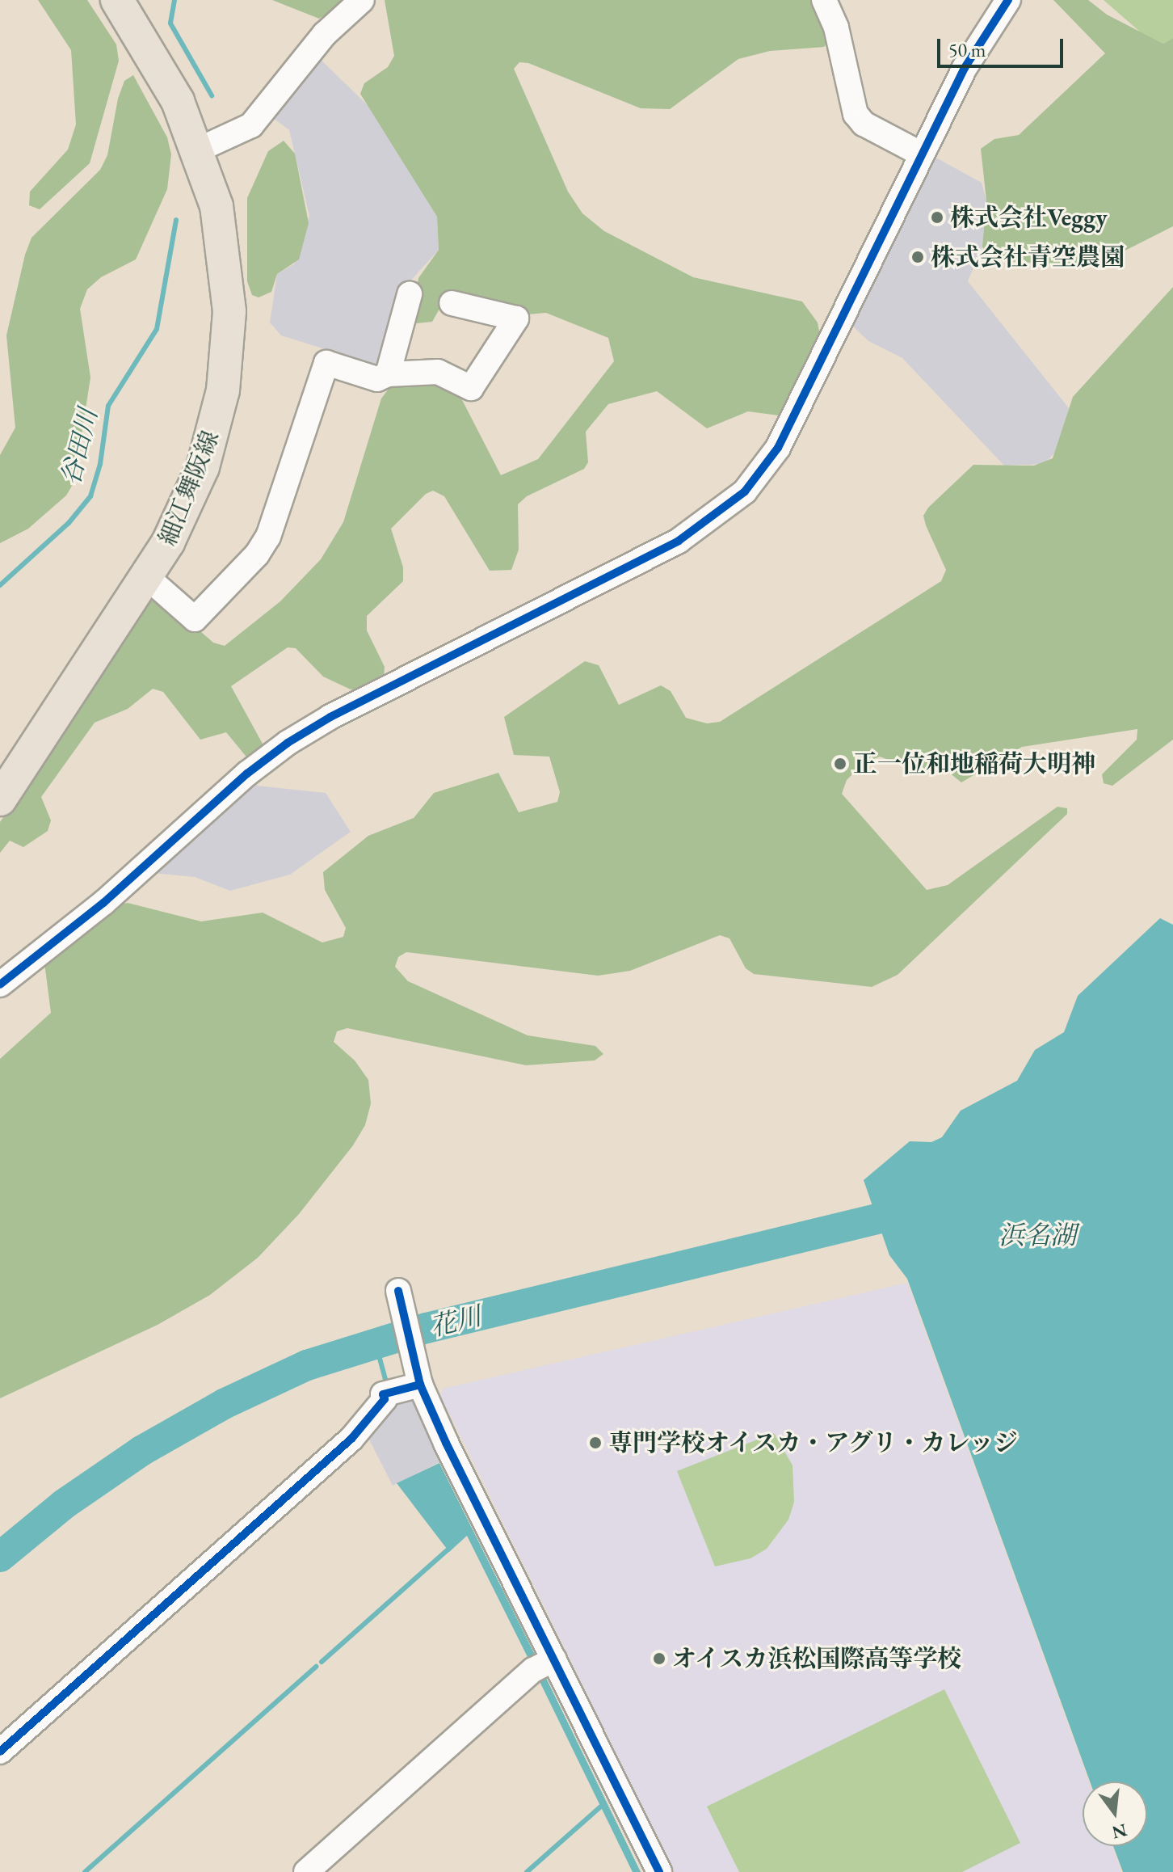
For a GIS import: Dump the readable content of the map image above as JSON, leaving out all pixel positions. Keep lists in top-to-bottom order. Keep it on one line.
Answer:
{"streets":{"main road":["細江舞阪線"]},"water":["谷田川","浜名湖","花川"],"places":["株式会社Veggy","株式会社青空農園","正一位和地稲荷大明神","専門学校オイスカ・アグリ・カレッジ","オイスカ浜松国際高等学校"],"scale_bar":"50 m","north":"bottom"}
